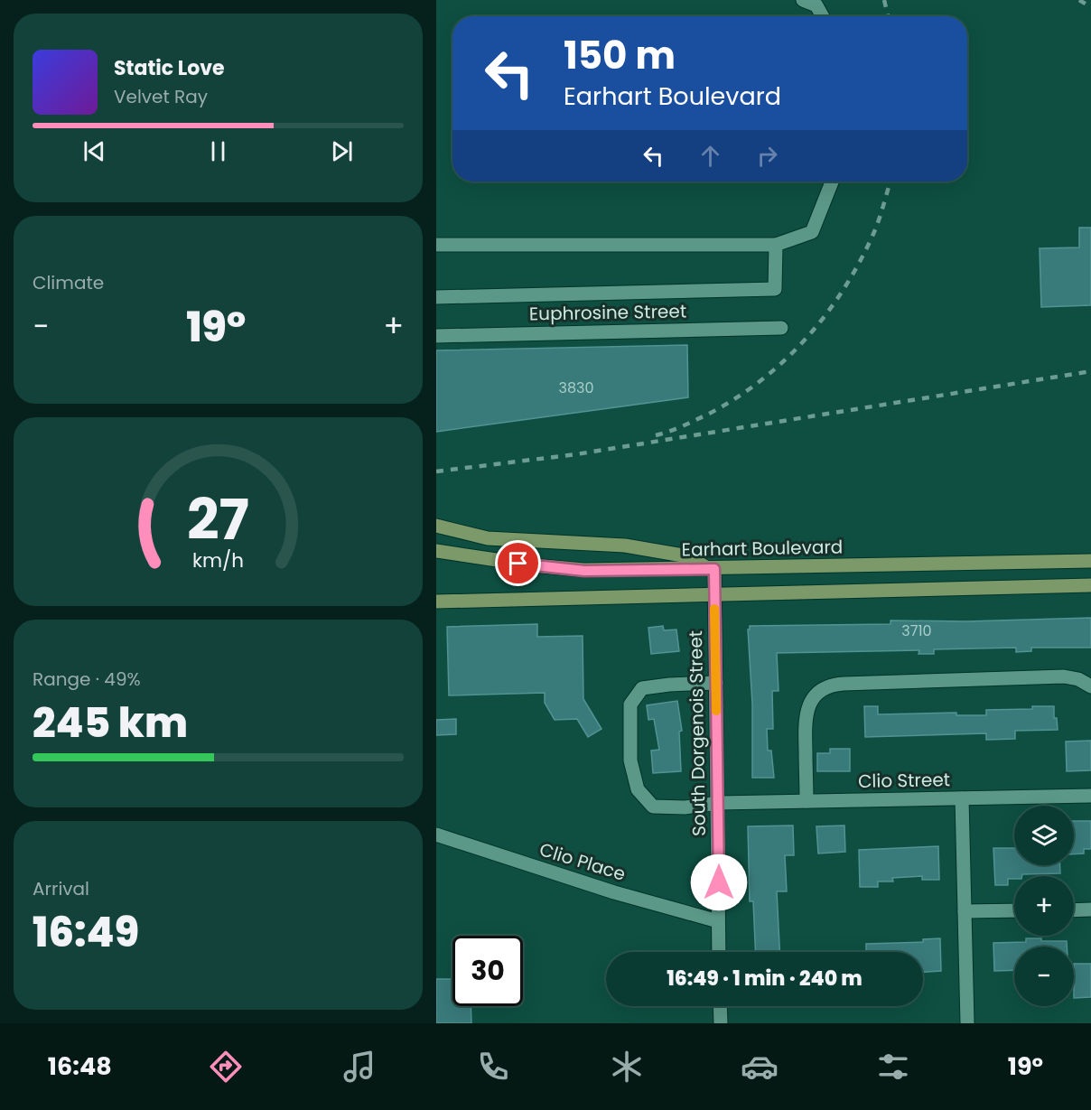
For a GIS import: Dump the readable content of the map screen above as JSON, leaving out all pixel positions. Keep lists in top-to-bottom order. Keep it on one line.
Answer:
{"streets":{"main road":["Earhart Boulevard"],"street":["Euphrosine Street","South Dorgenois Street","Clio Street","Clio Place"]},"crossings":[["Earhart Boulevard","South Dorgenois Street"],["South Dorgenois Street","Clio Street"],["South Dorgenois Street","Clio Place"]],"house_numbers":["3830","3710"],"page":{"turn":["150 m","Earhart Boulevard"],"song":["Static Love","Velvet Ray"],"tile":["Climate",["Range · 49%","245 km"],["Arrival","16:49"]],"heat":["−","19°","+"],"map_buttons":["+","−"],"limit":"30","trip":"16:49 · 1 min · 240 m","tabs":["16:48","19°"],"gauge":["27","km/h"]}}
